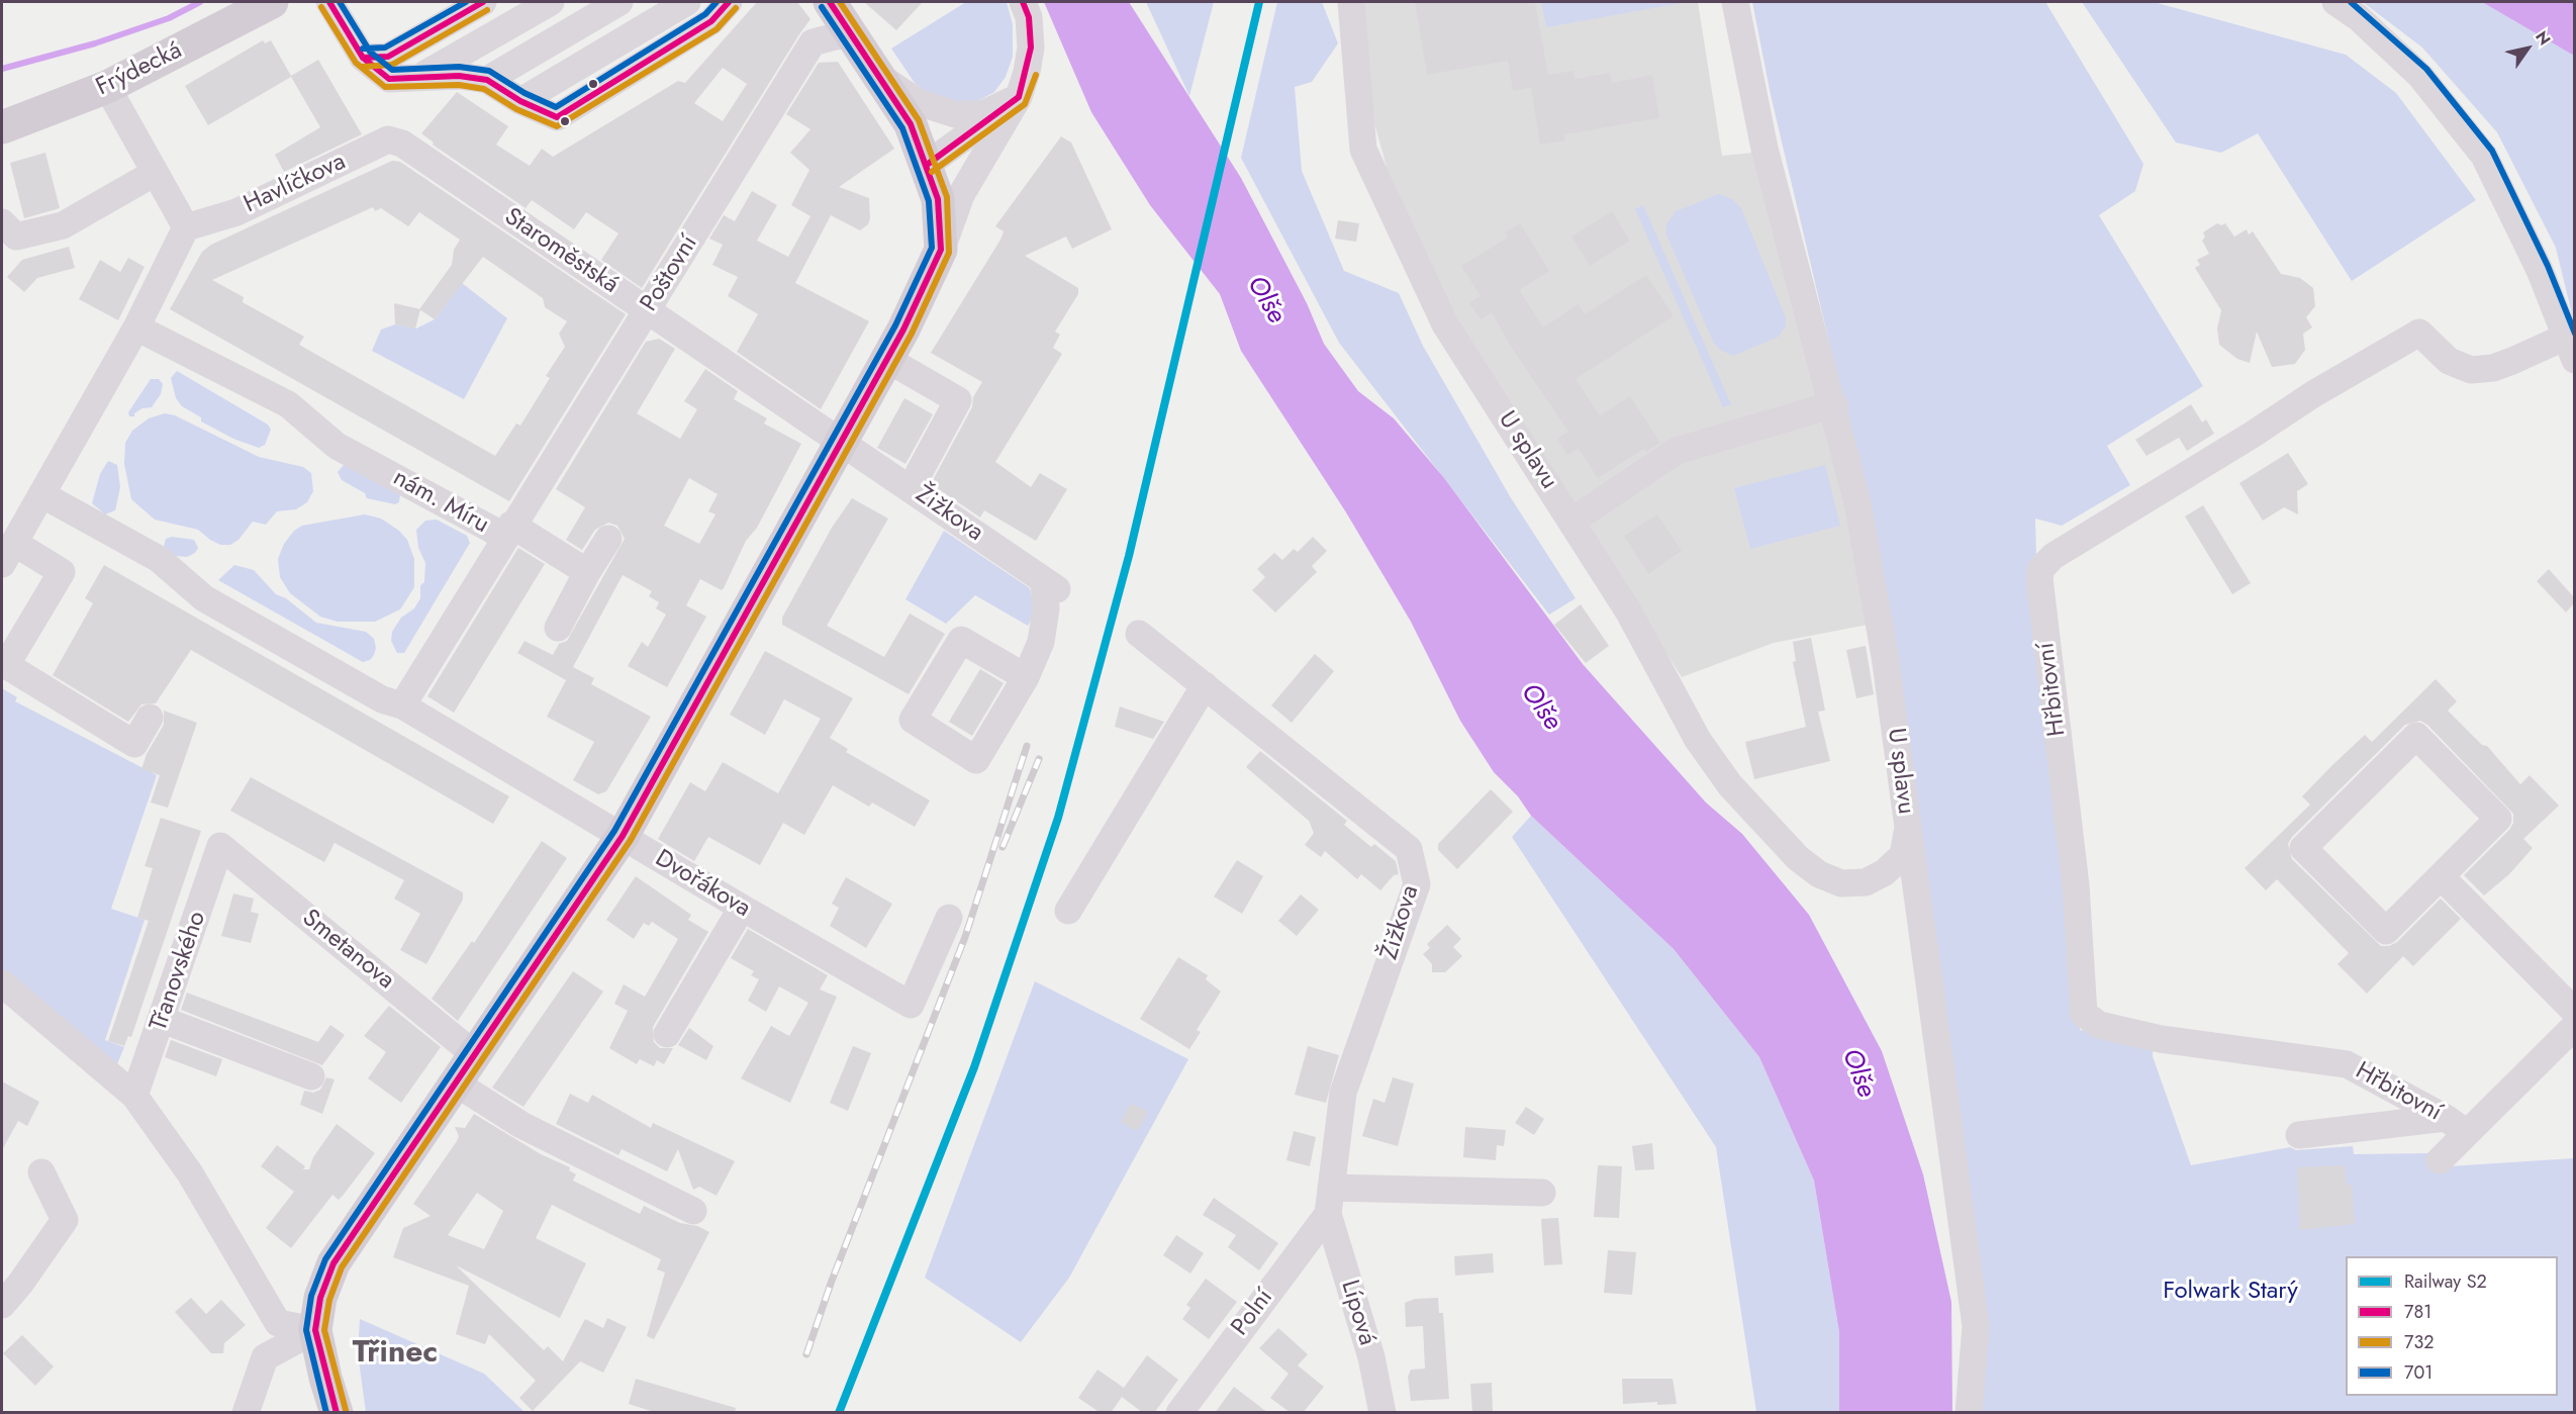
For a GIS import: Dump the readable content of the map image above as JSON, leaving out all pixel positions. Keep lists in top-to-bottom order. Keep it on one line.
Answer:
{"streets":{"main road":["Frýdecká"],"street":["Havlíčkova","Staroměstská","Poštovní","U splavu","nám. Míru","Žižkova","Hřbitovní","Dvořákova","Smetanova","Třanovského","Polní","Lípová"]},"crossings":[["Havlíčkova","Staroměstská"],["Staroměstská","Poštovní"],["Staroměstská","Žižkova"],["Poštovní","nám. Míru"],["nám. Míru","Dvořákova"],["Žižkova","Polní"],["Žižkova","Lípová"],["Smetanova","Třanovského"],["Polní","Lípová"]],"districts":["Třinec"],"water":["Olše"],"parks":["Folwark Starý"],"lines":["rail line S2","transit line 781","transit line 732","transit line 701"],"legend":["Railway S2","781","732","701"],"north":"top right"}
